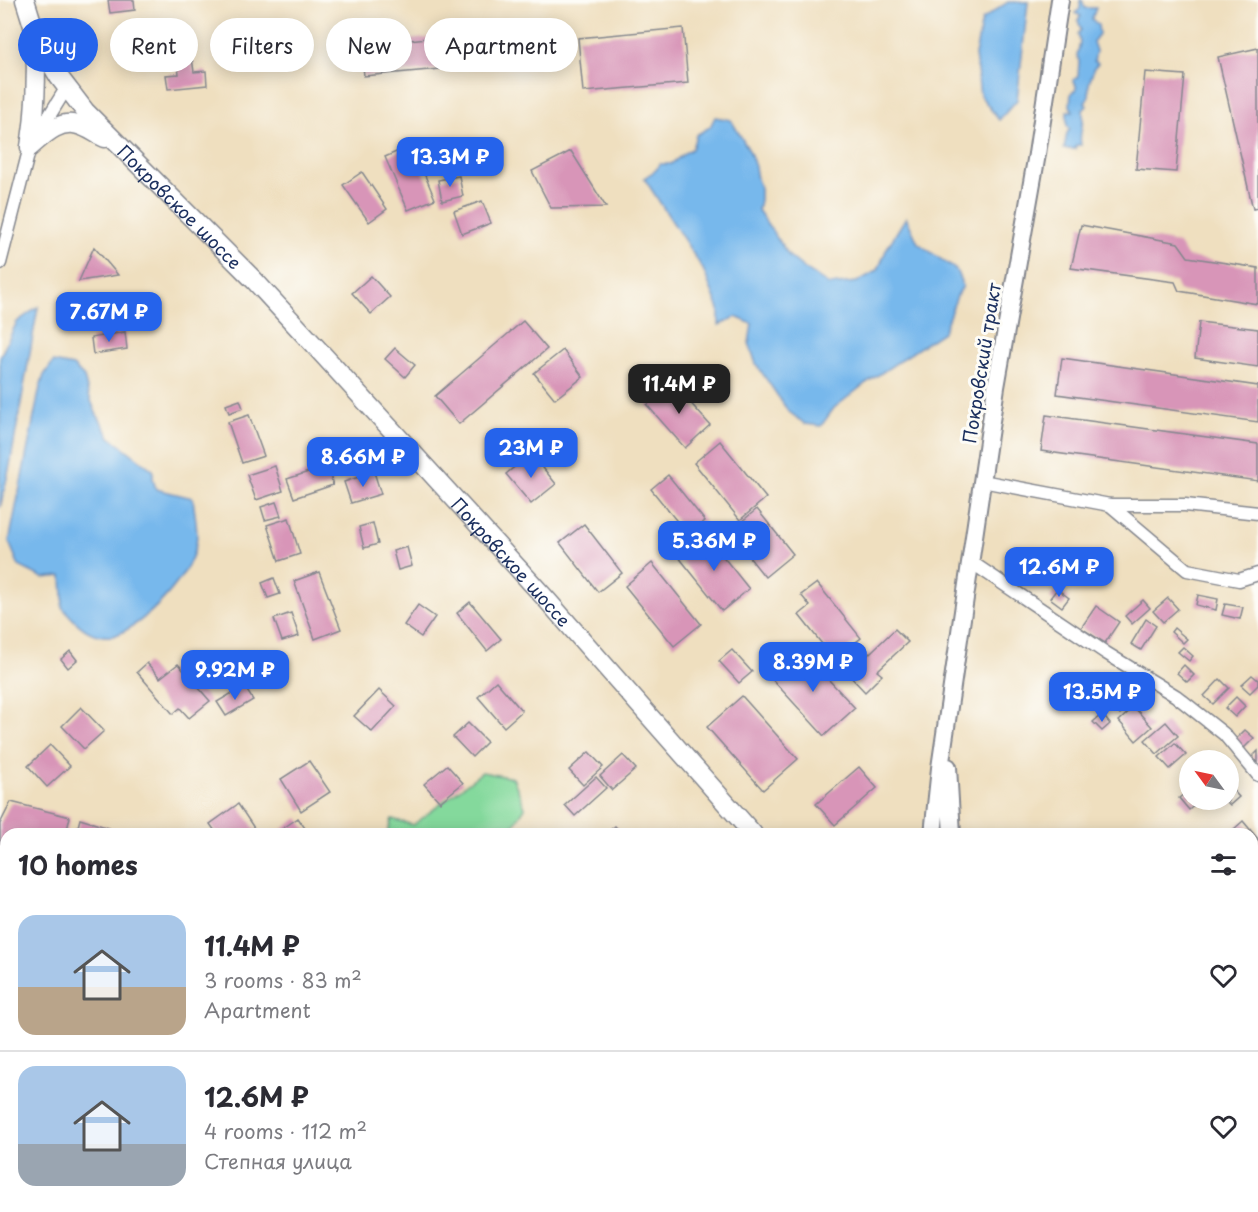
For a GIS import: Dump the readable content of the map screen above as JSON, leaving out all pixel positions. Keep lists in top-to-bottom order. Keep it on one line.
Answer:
{"streets":{"main road":["Покровское шоссе","Покровский тракт"]},"north":"top left","page":{"chip":["Buy","Rent","Filters","New","Apartment"],"price":["13.3M ₽","7.67M ₽","11.4M ₽","23M ₽","8.66M ₽","5.36M ₽","12.6M ₽","8.39M ₽","9.92M ₽","13.5M ₽"],"heading":"10 homes","list":[{"name":"11.4M ₽","note":"3 rooms · 83 m² · Apartment"},{"name":"12.6M ₽","note":"4 rooms · 112 m² · Степная улица"}]}}
